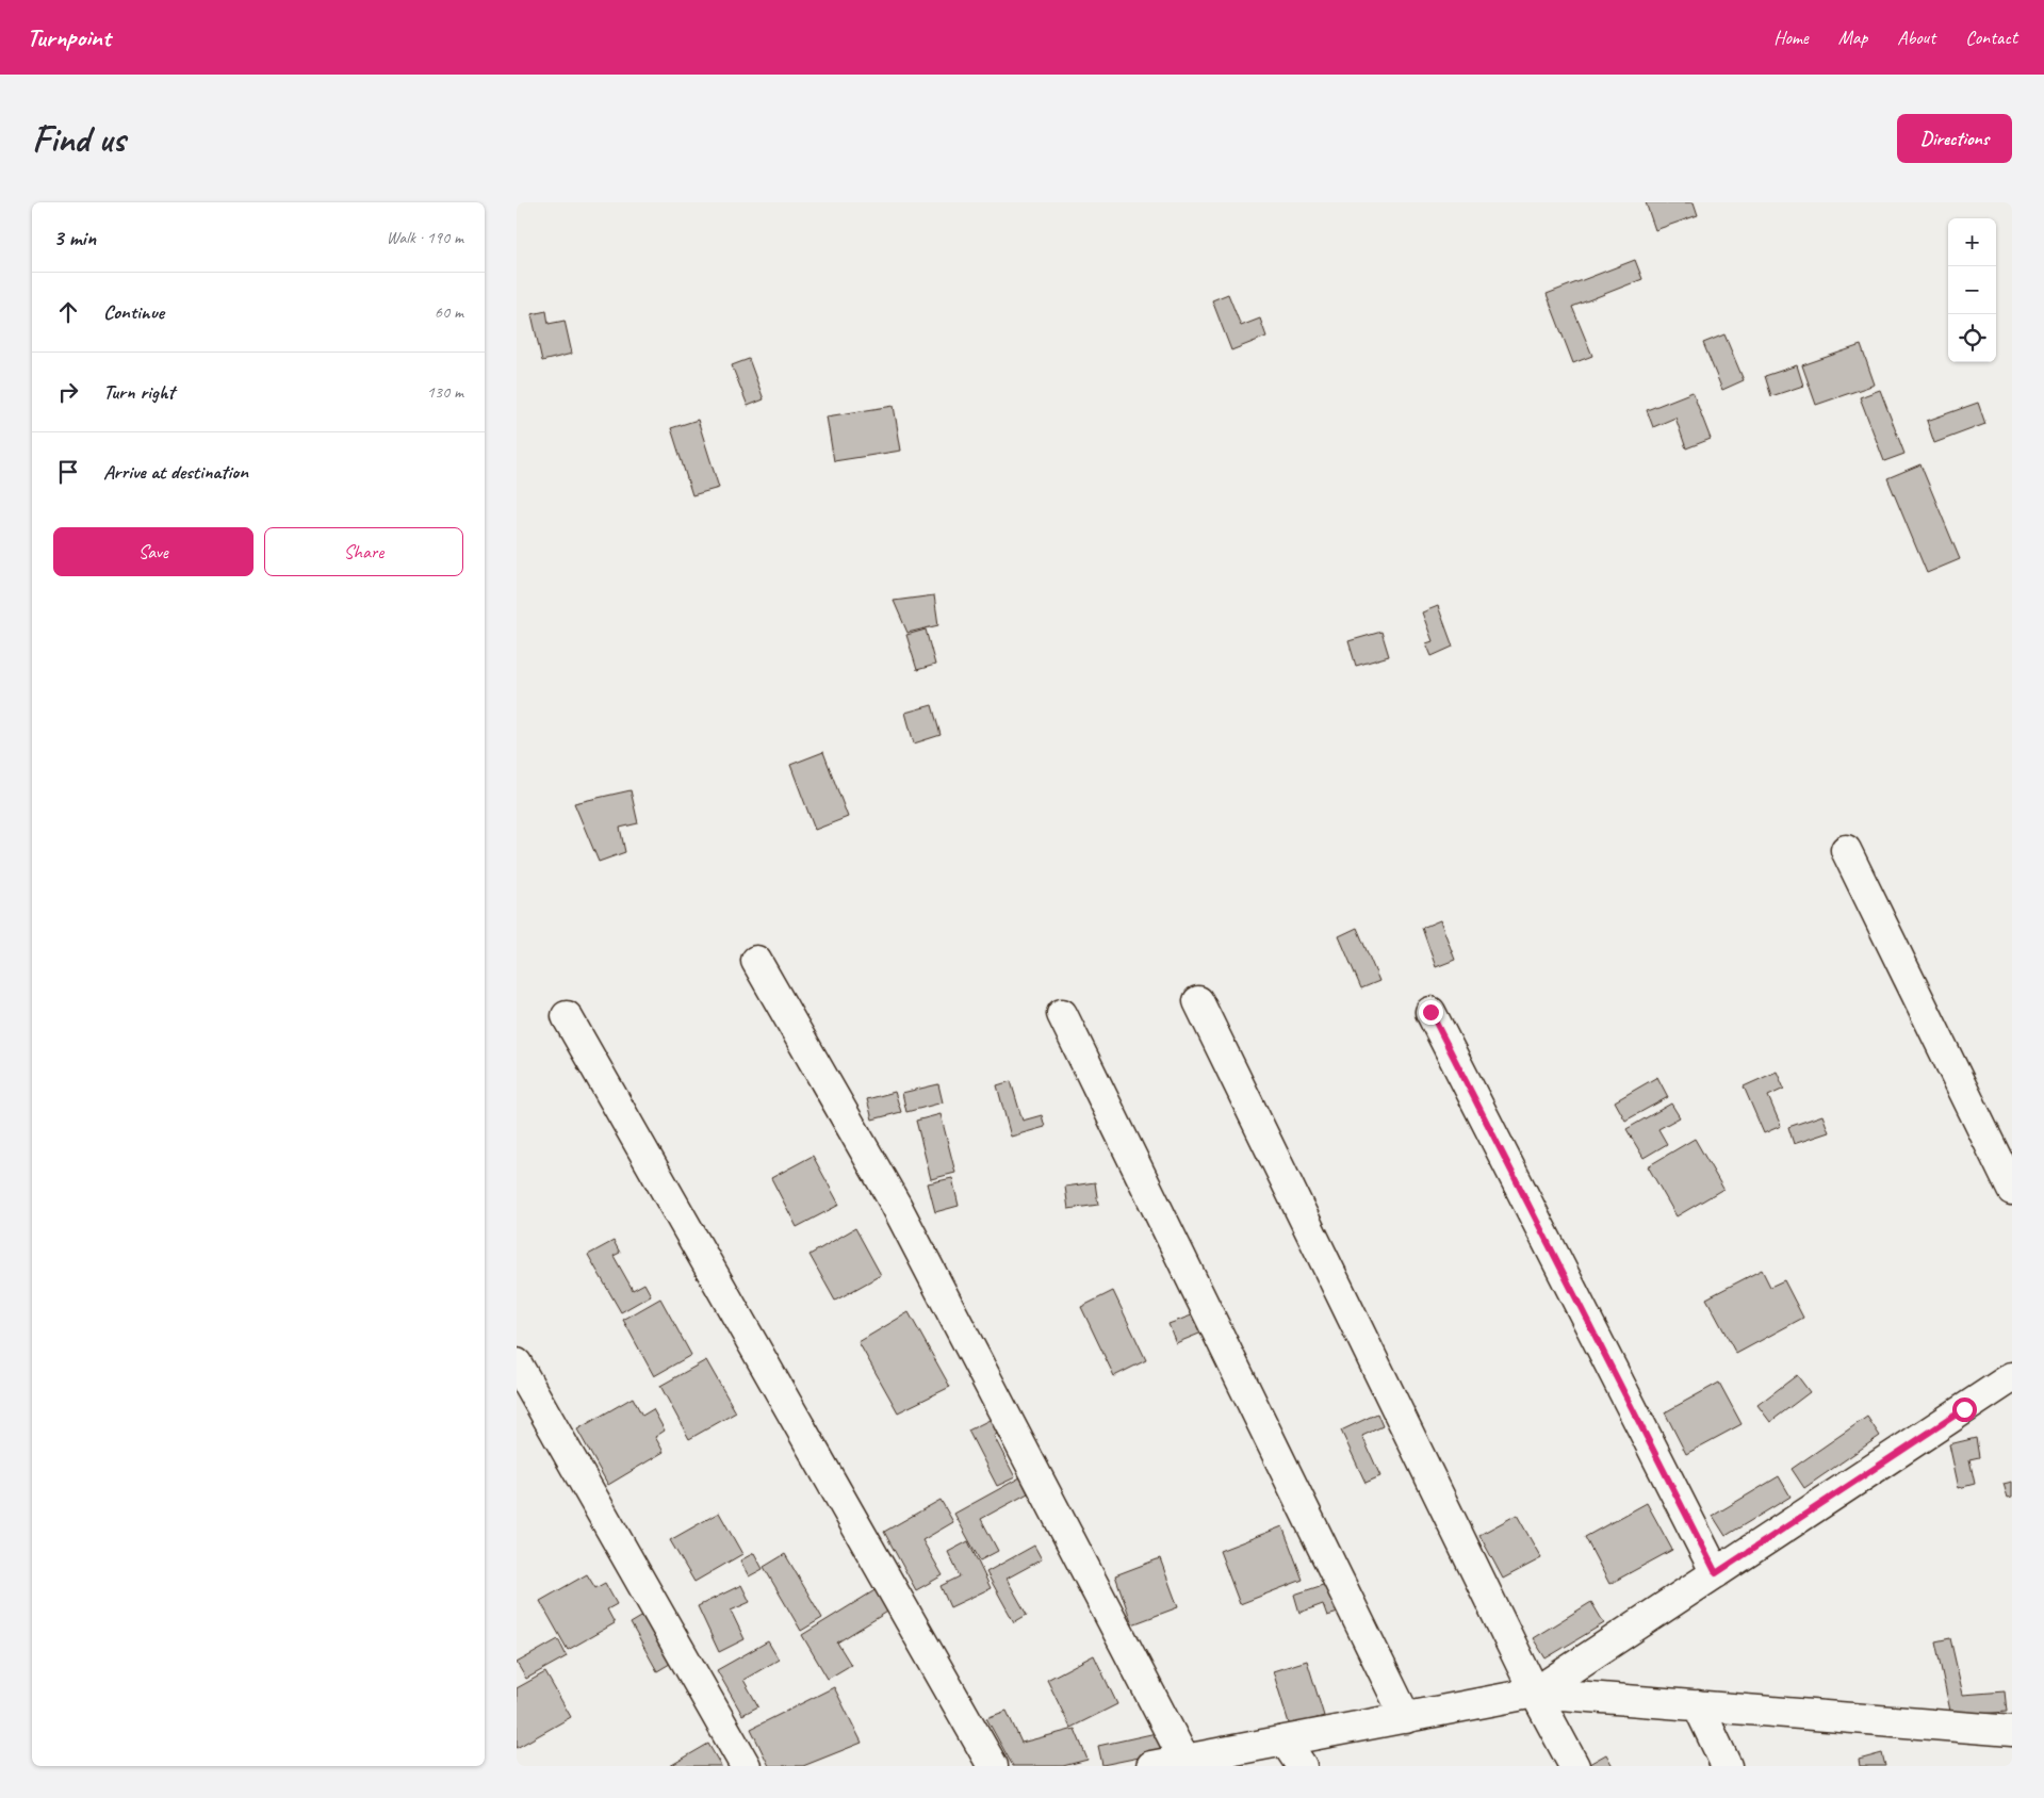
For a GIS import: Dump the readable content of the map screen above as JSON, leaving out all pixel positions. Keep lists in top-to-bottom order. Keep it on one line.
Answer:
{"page":{"header":"Turnpoint","nav":["Home","Map","About","Contact"],"buttons":["Directions",["Save","Share"]],"title":"Find us","heading":["3 min","Walk · 190 m"],"map_buttons":["+","−"],"list":[["Continue","60 m"],["Turn right","130 m"],"Arrive at destination"]}}
